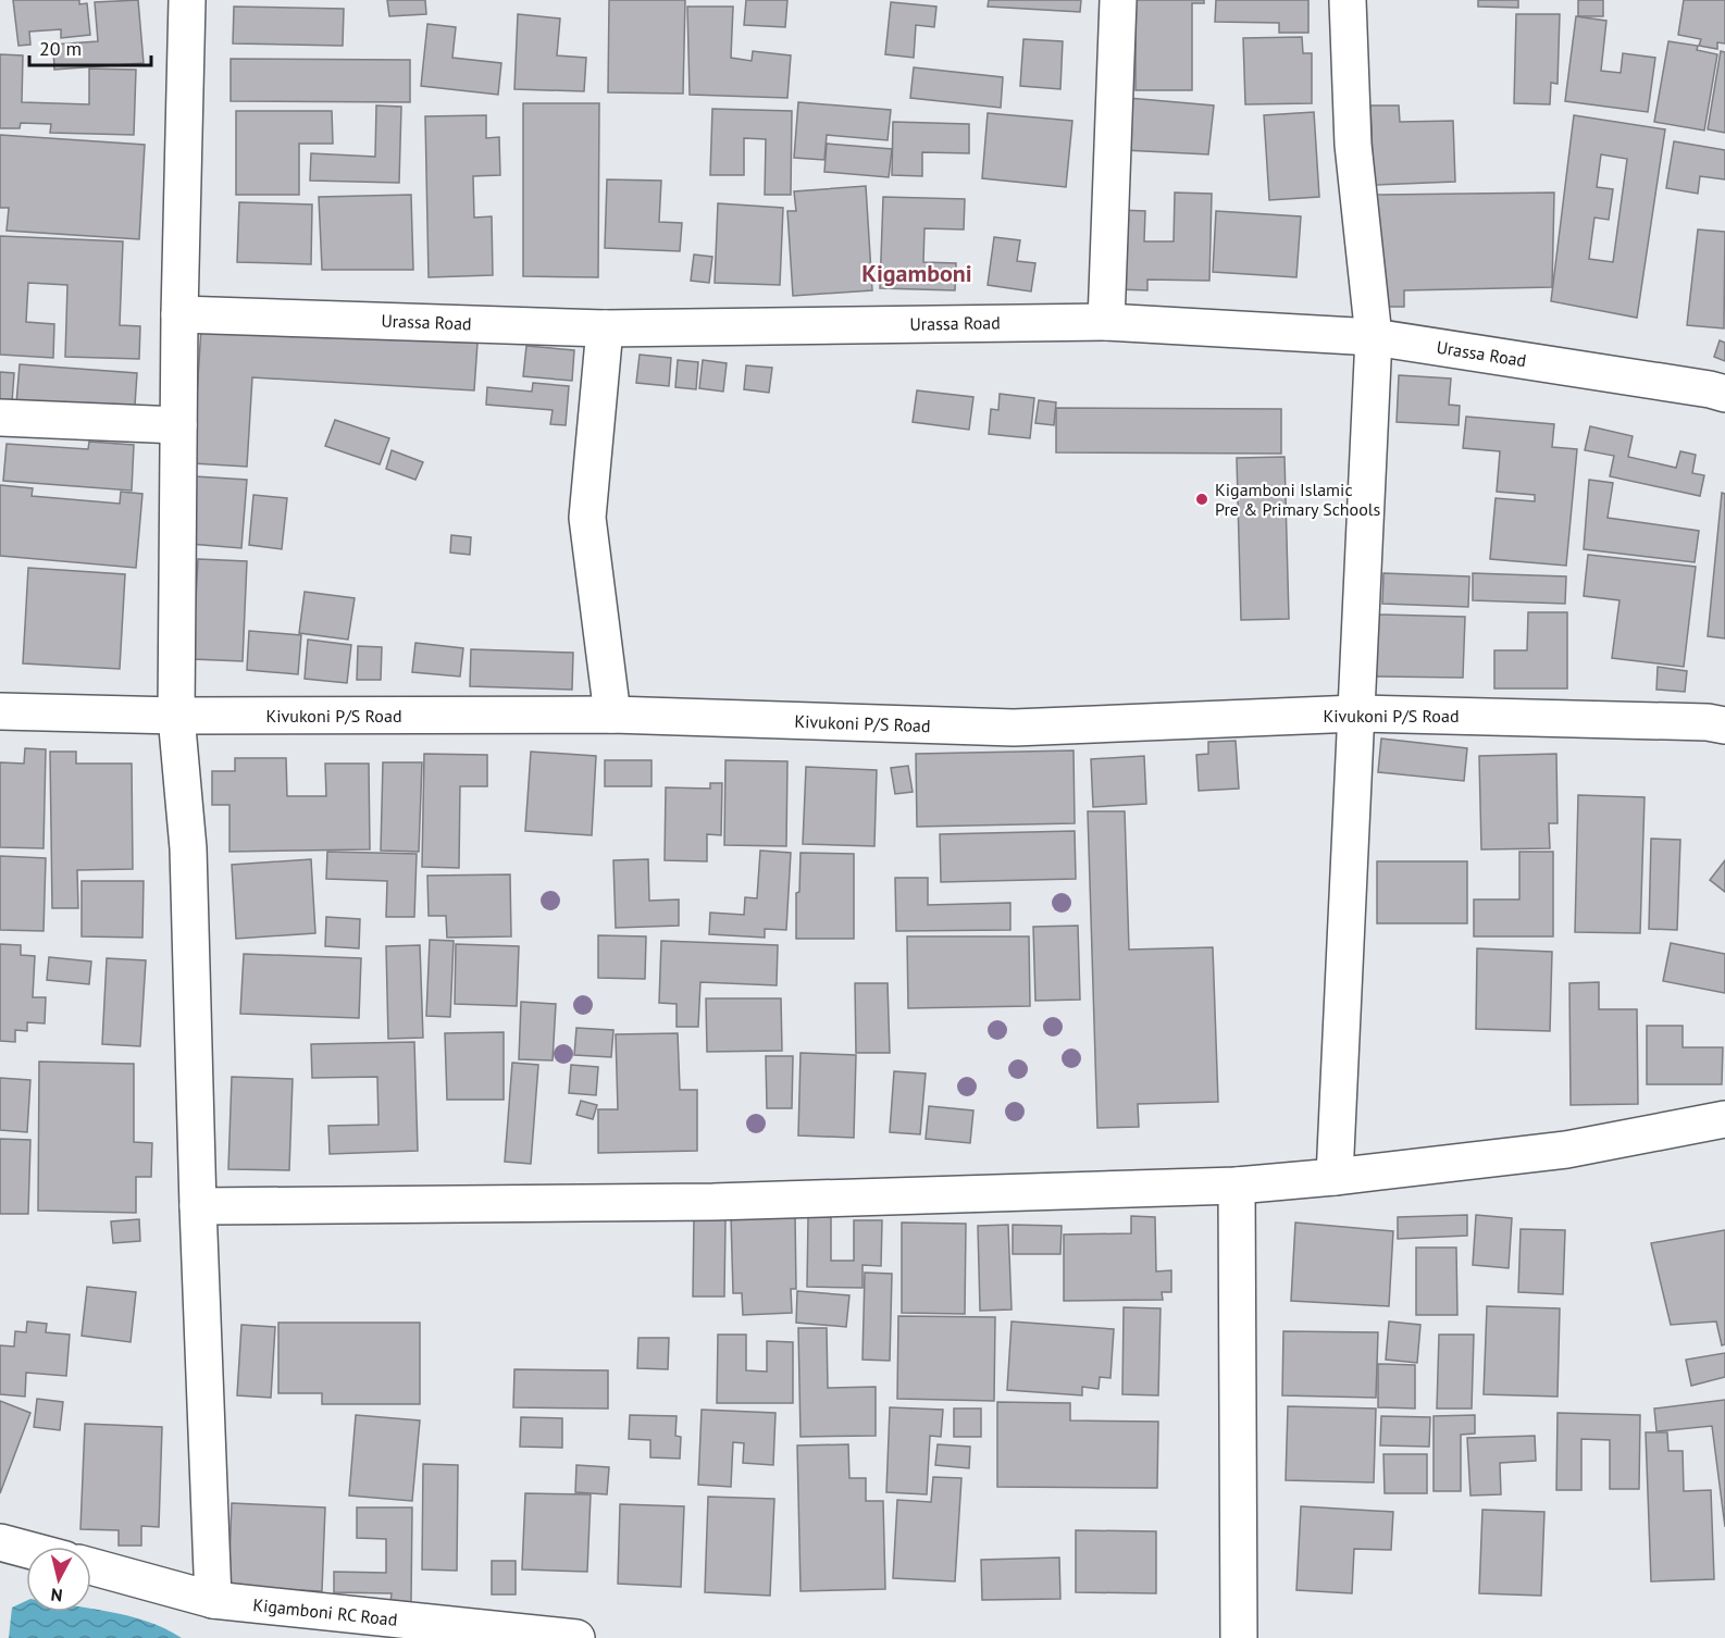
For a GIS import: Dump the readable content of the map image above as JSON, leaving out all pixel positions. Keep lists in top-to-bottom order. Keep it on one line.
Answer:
{"streets":{"street":["Urassa Road","Kivukoni P/S Road","Kigamboni RC Road"]},"districts":["Kigamboni"],"places":["Kigamboni Islamic Pre & Primary Schools"],"scale_bar":"20 m","north":"bottom"}
